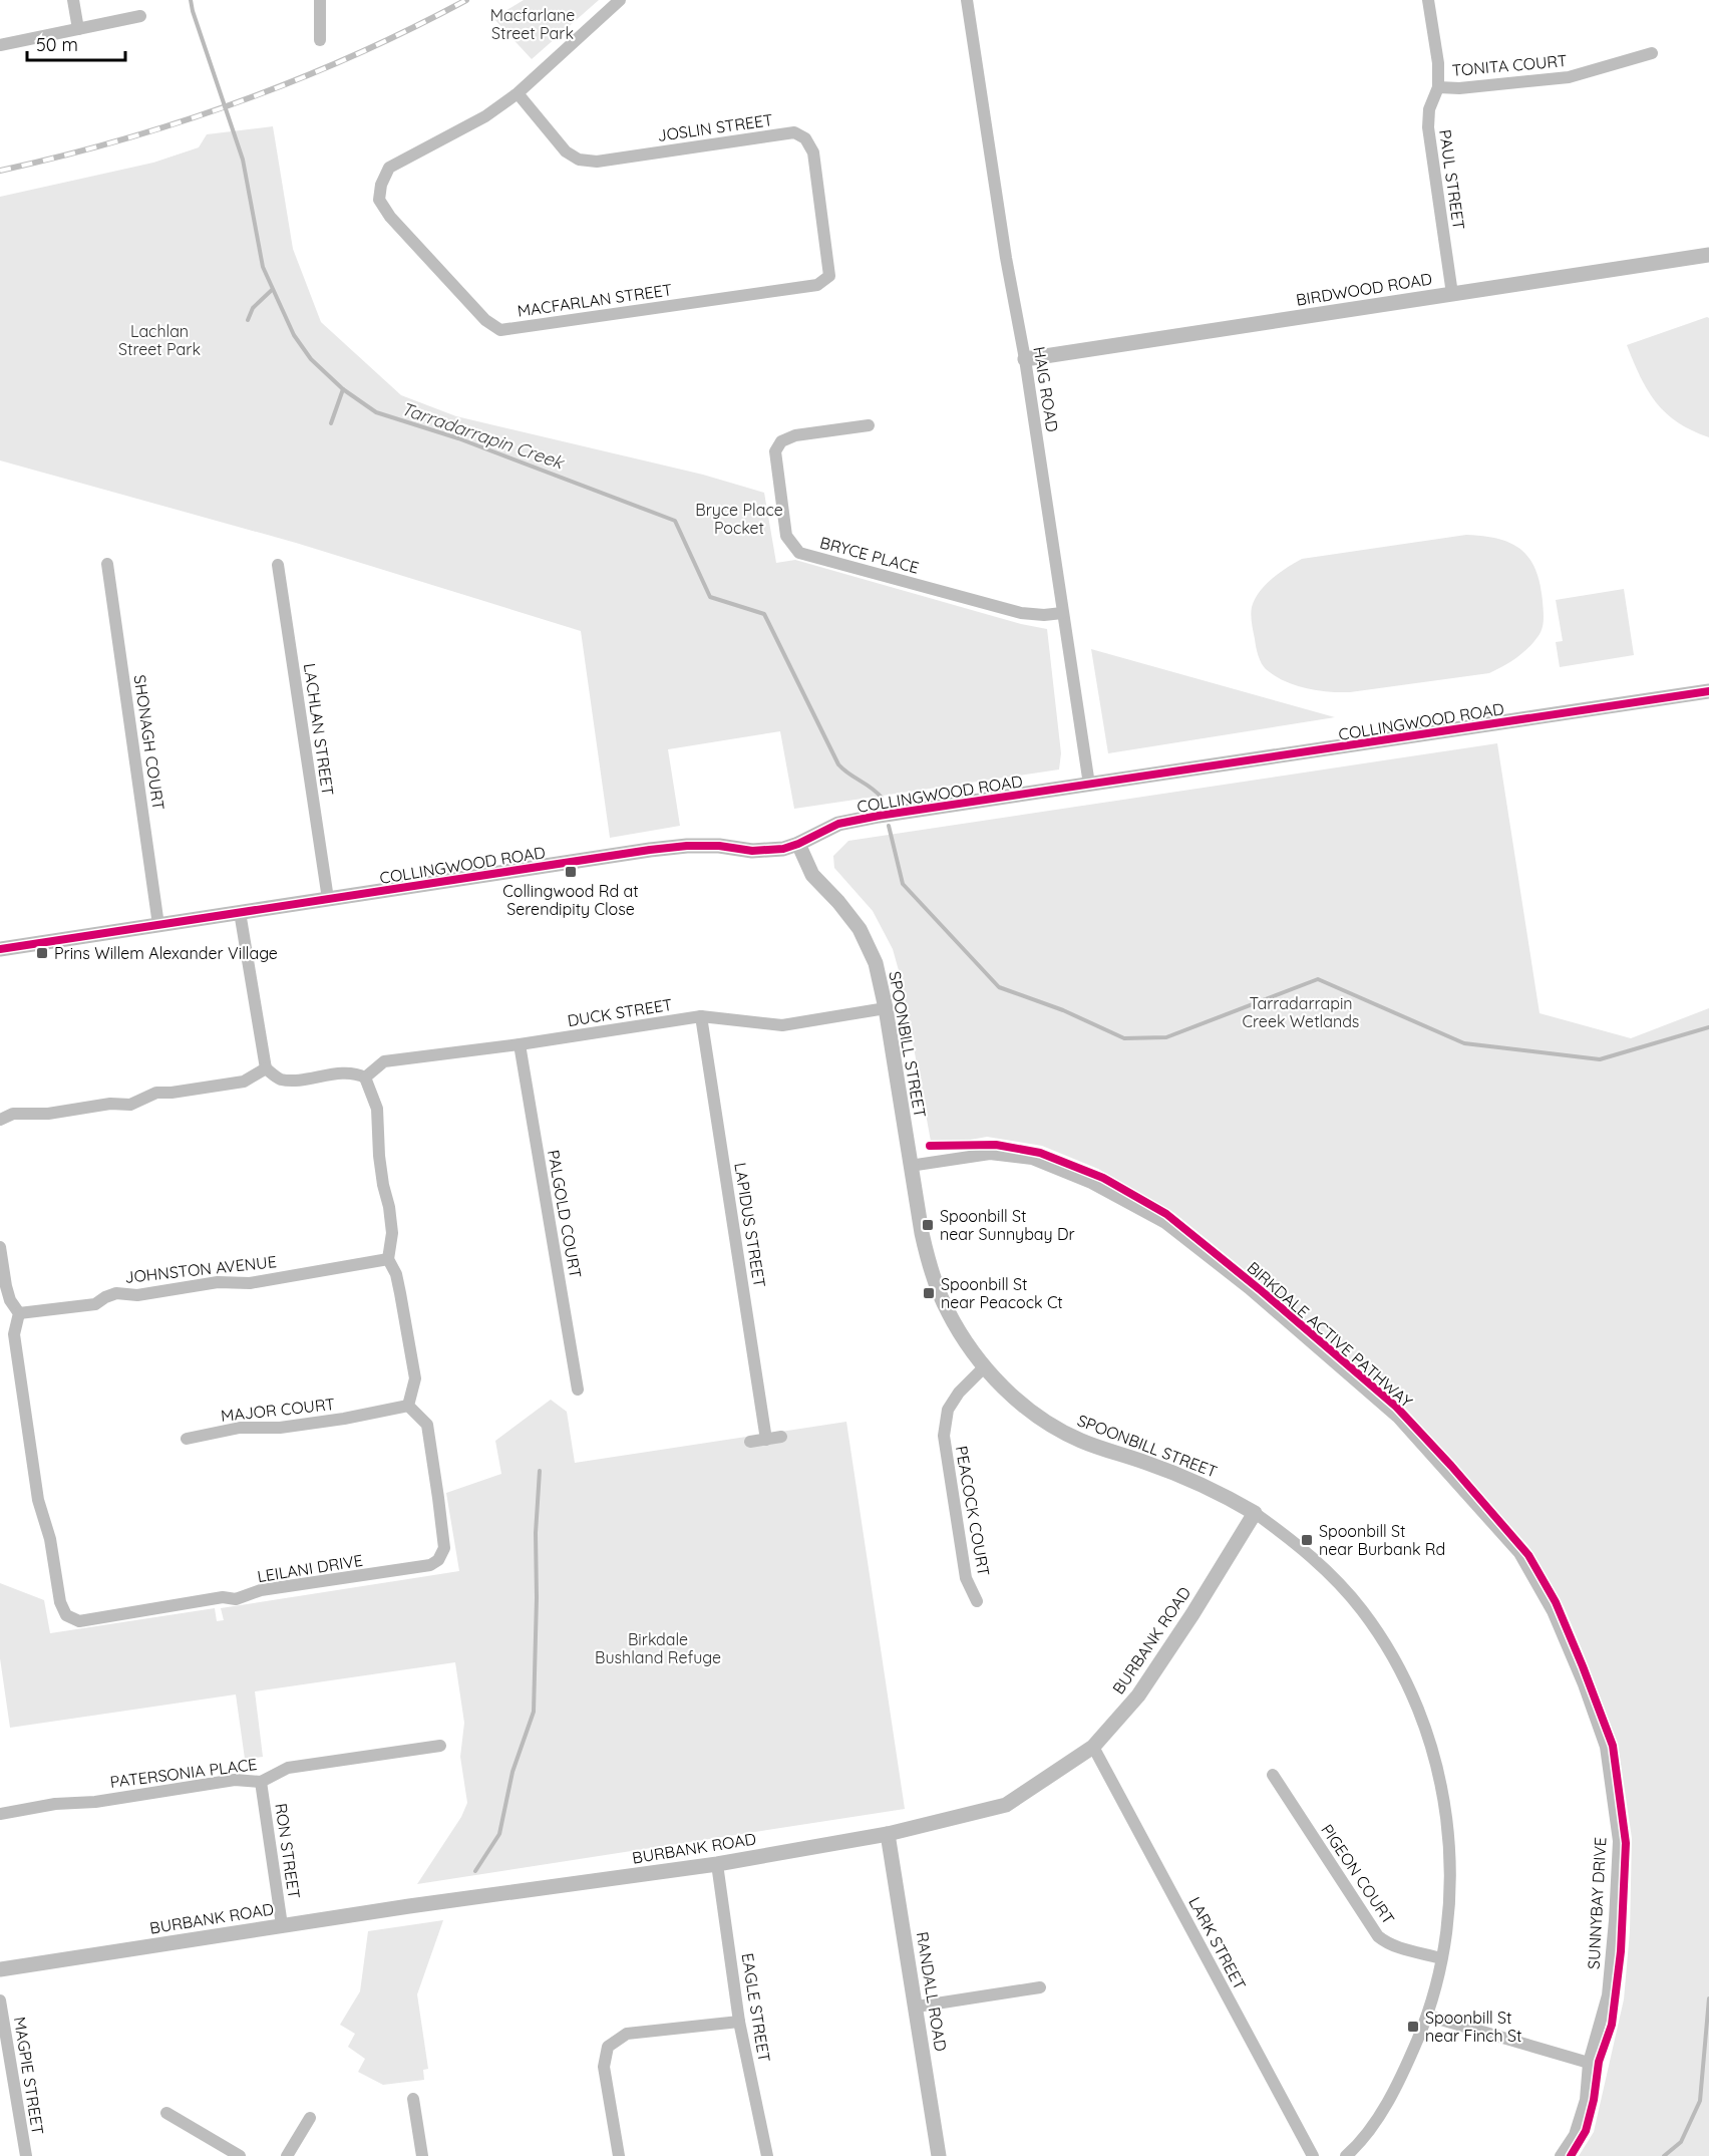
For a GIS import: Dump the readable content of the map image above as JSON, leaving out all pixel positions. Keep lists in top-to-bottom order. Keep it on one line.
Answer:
{"streets":{"street":["TONITA COURT","JOSLIN STREET","PAUL STREET","BIRDWOOD ROAD","MACFARLAN STREET","HAIG ROAD","BRYCE PLACE","COLLINGWOOD ROAD","LACHLAN STREET","SHONAGH COURT","DUCK STREET","SPOONBILL STREET","PALGOLD COURT","LAPIDUS STREET","JOHNSTON AVENUE","MAJOR COURT","PEACOCK COURT","LEILANI DRIVE","BURBANK ROAD","PATERSONIA PLACE","RON STREET","PIGEON COURT","SUNNYBAY DRIVE","LARK STREET","RANDALL ROAD","EAGLE STREET","MAGPIE STREET"],"cycle path":["BIRKDALE ACTIVE PATHWAY"]},"crossings":[["TONITA COURT","PAUL STREET"],["JOSLIN STREET","MACFARLAN STREET"],["PAUL STREET","BIRDWOOD ROAD"],["BIRDWOOD ROAD","HAIG ROAD"],["HAIG ROAD","BRYCE PLACE"],["HAIG ROAD","COLLINGWOOD ROAD"],["COLLINGWOOD ROAD","LACHLAN STREET"],["COLLINGWOOD ROAD","SHONAGH COURT"],["COLLINGWOOD ROAD","SPOONBILL STREET"],["DUCK STREET","SPOONBILL STREET"],["DUCK STREET","PALGOLD COURT"],["DUCK STREET","LAPIDUS STREET"],["SPOONBILL STREET","PEACOCK COURT"],["SPOONBILL STREET","BURBANK ROAD"],["SPOONBILL STREET","PIGEON COURT"],["SPOONBILL STREET","SUNNYBAY DRIVE"],["JOHNSTON AVENUE","LEILANI DRIVE"],["MAJOR COURT","LEILANI DRIVE"],["BURBANK ROAD","RON STREET"],["BURBANK ROAD","LARK STREET"],["BURBANK ROAD","RANDALL ROAD"],["BURBANK ROAD","EAGLE STREET"],["PATERSONIA PLACE","RON STREET"]],"water":["Tarradarrapin Creek"],"parks":["Macfarlane Street Park","Lachlan Street Park","Bryce Place Pocket","Tarradarrapin Creek Wetlands","Birkdale Bushland Refuge"],"places":{"transit":["Collingwood Rd at Serendipity Close","Prins Willem Alexander Village","Spoonbill St near Sunnybay Dr","Spoonbill St near Peacock Ct","Spoonbill St near Burbank Rd","Spoonbill St near Finch St"]},"scale_bar":"50 m"}
